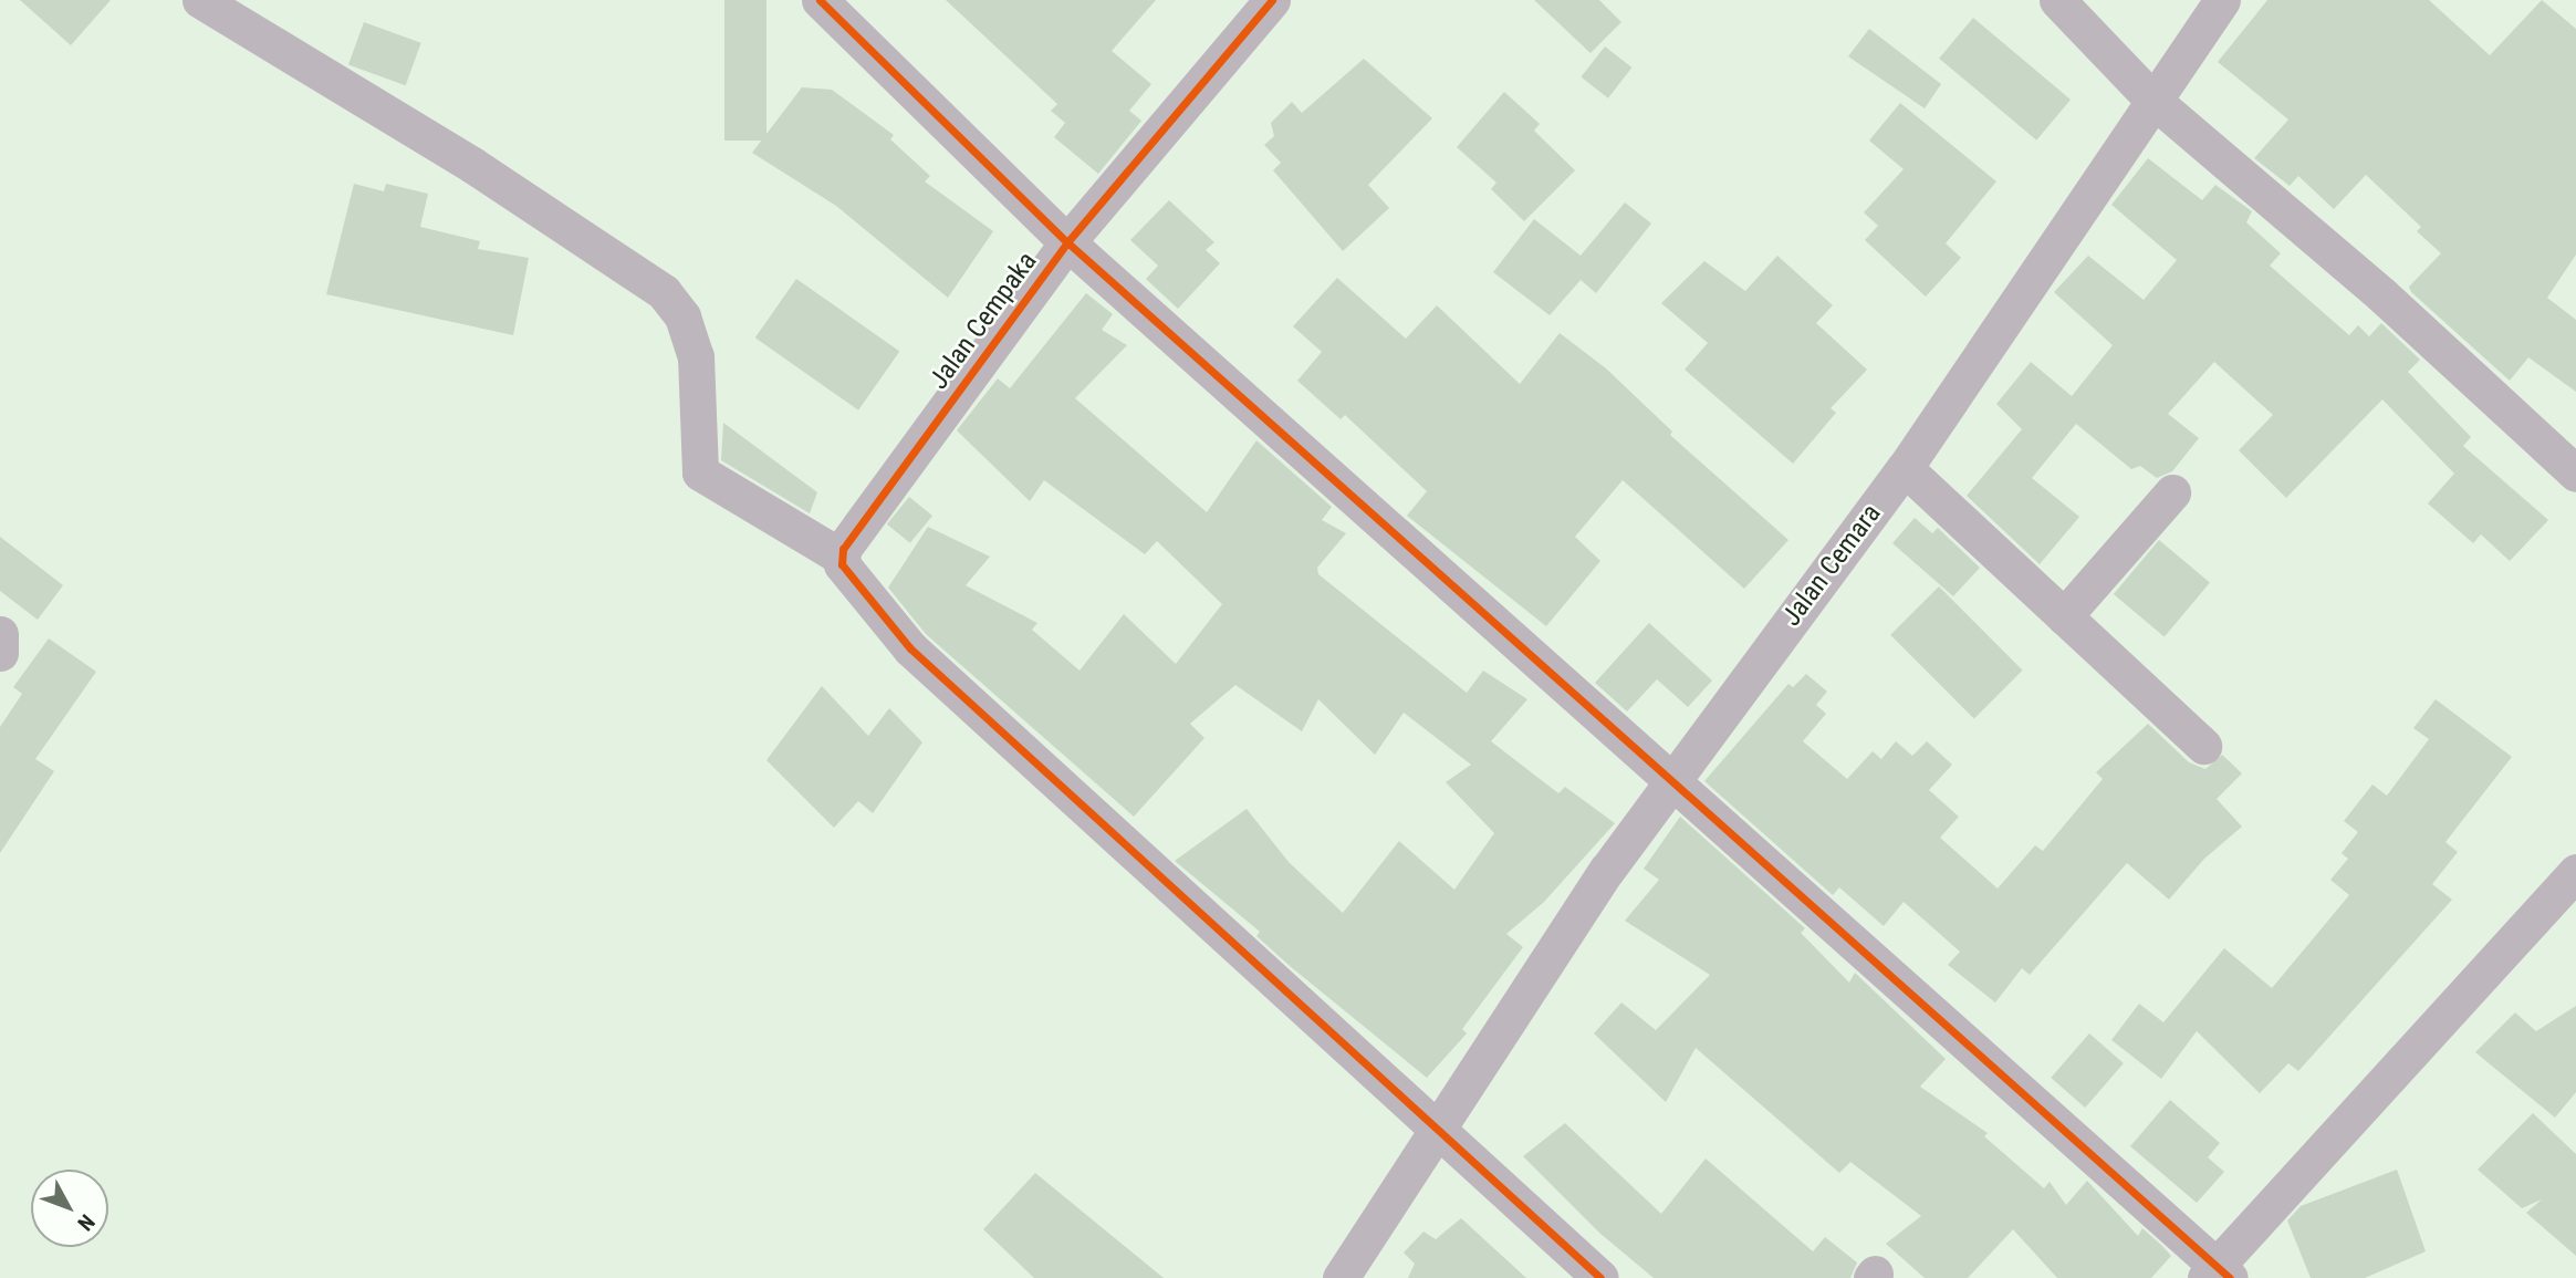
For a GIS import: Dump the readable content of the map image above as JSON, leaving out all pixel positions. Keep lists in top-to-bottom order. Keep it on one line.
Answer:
{"streets":{"street":["Jalan Cempaka","Jalan Cemara"]},"north":"bottom right"}
